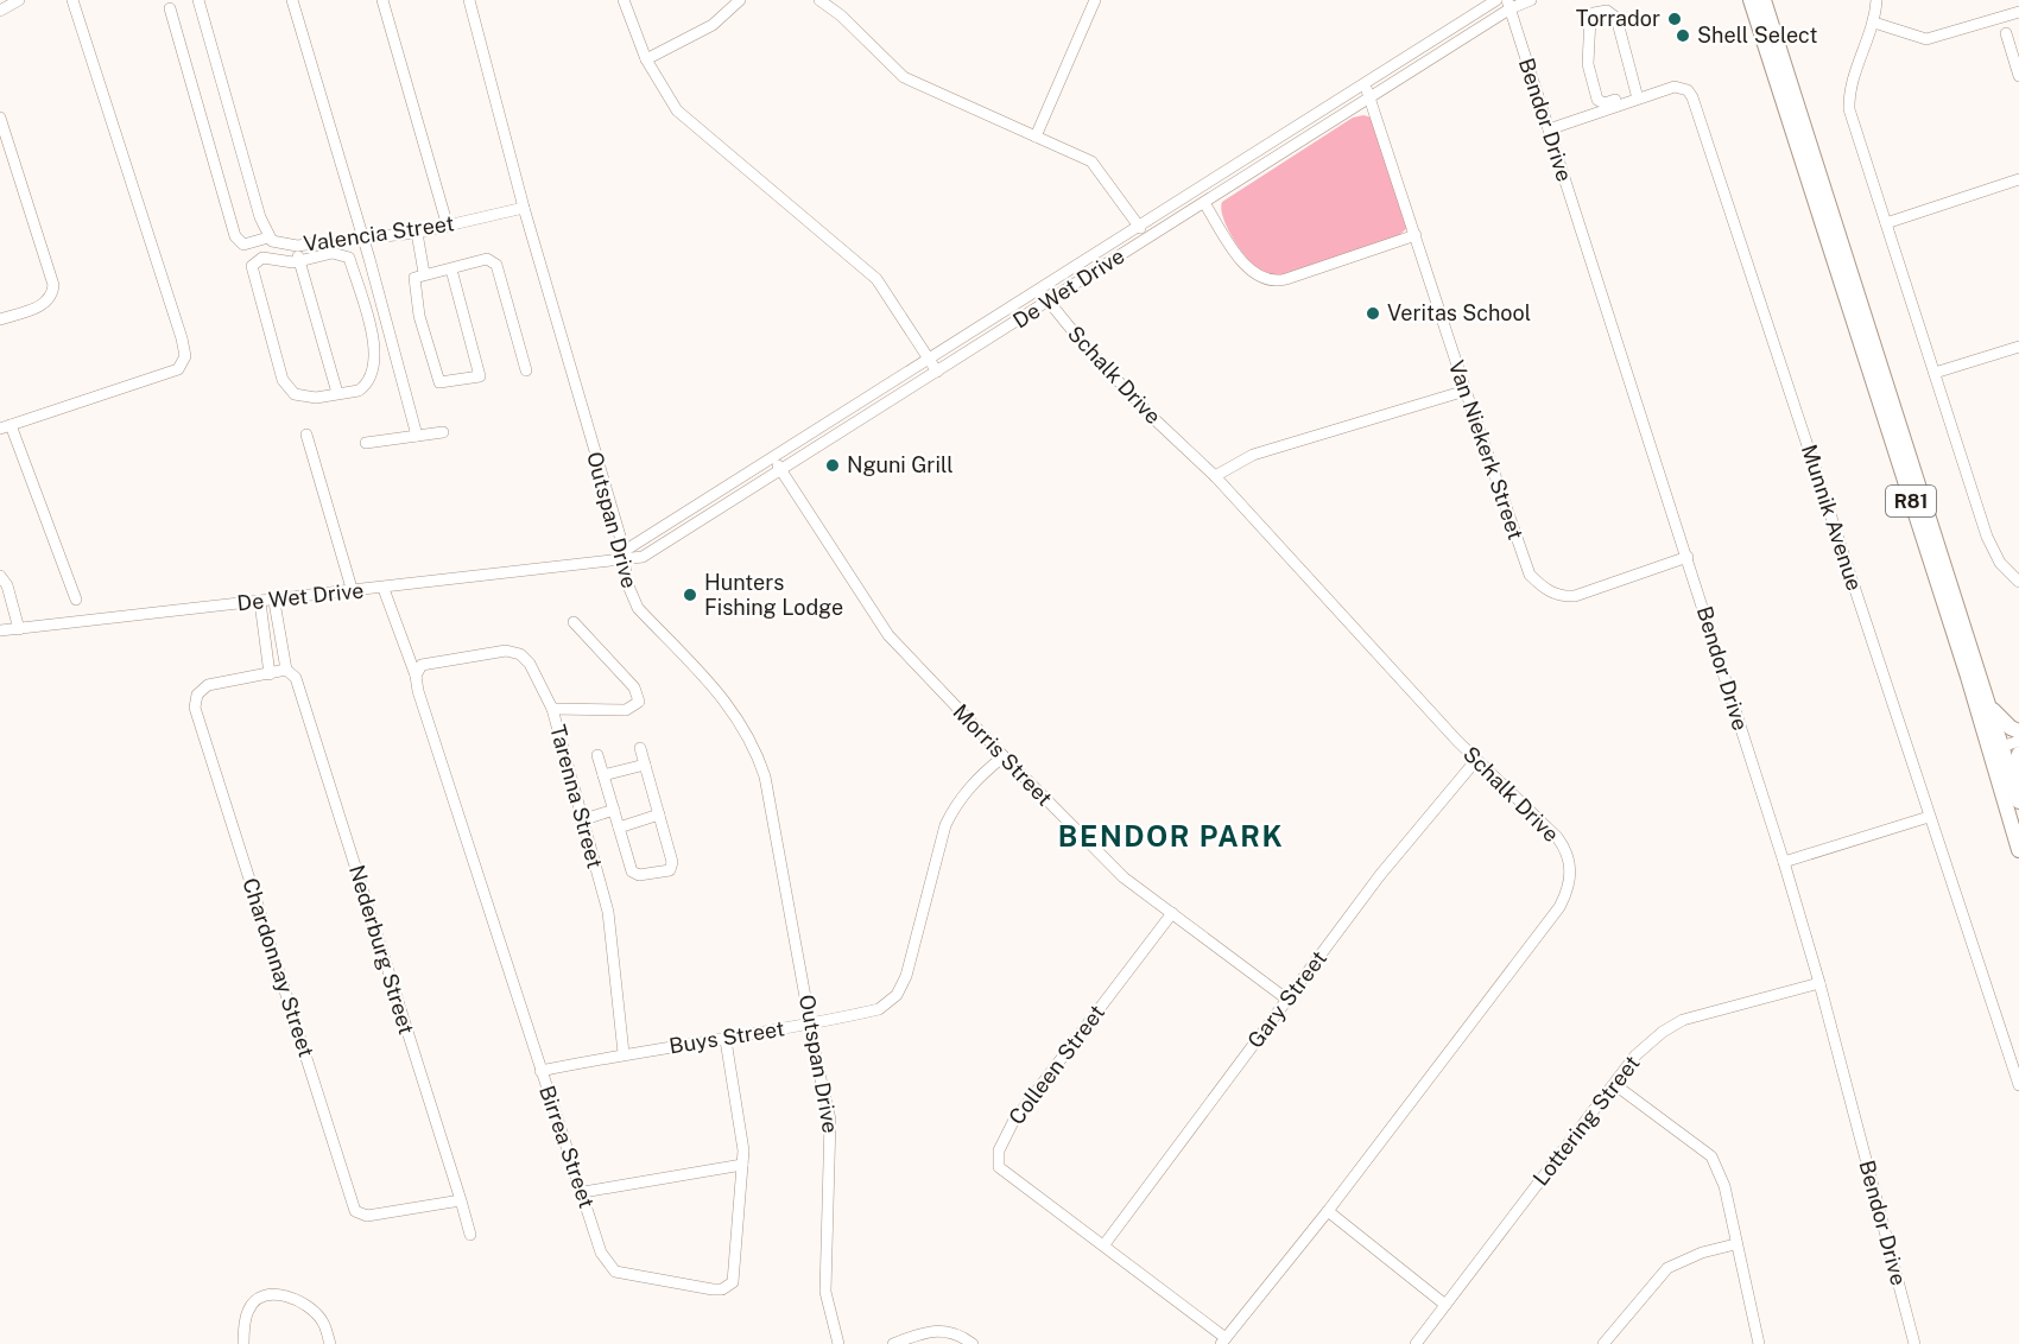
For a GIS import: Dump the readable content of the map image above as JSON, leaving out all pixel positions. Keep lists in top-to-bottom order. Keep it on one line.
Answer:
{"streets":{"main road":["R81"],"street":["Bendor Drive","Valencia Street","De Wet Drive","Schalk Drive","Van Niekerk Street","Munnik Avenue","Outspan Drive","Morris Street","Tarenna Street","Nederburg Street","Chardonnay Street","Gary Street","Buys Street","Colleen Street","Lottering Street","Birrea Street"]},"crossings":[["Bendor Drive","De Wet Drive"],["Bendor Drive","Van Niekerk Street"],["Bendor Drive","Munnik Avenue"],["Bendor Drive","Lottering Street"],["Valencia Street","Outspan Drive"],["De Wet Drive","Schalk Drive"],["De Wet Drive","Van Niekerk Street"],["De Wet Drive","Outspan Drive"],["De Wet Drive","Morris Street"],["De Wet Drive","Nederburg Street"],["De Wet Drive","Birrea Street"],["Schalk Drive","Gary Street"],["Schalk Drive","Colleen Street"],["Outspan Drive","Buys Street"],["Morris Street","Gary Street"],["Morris Street","Buys Street"],["Morris Street","Colleen Street"],["Tarenna Street","Buys Street"],["Tarenna Street","Birrea Street"],["Nederburg Street","Chardonnay Street"],["Gary Street","Colleen Street"],["Buys Street","Birrea Street"]],"districts":["BENDOR PARK"],"places":["Torrador","Shell Select","Veritas School","Nguni Grill","Hunters Fishing Lodge"]}
